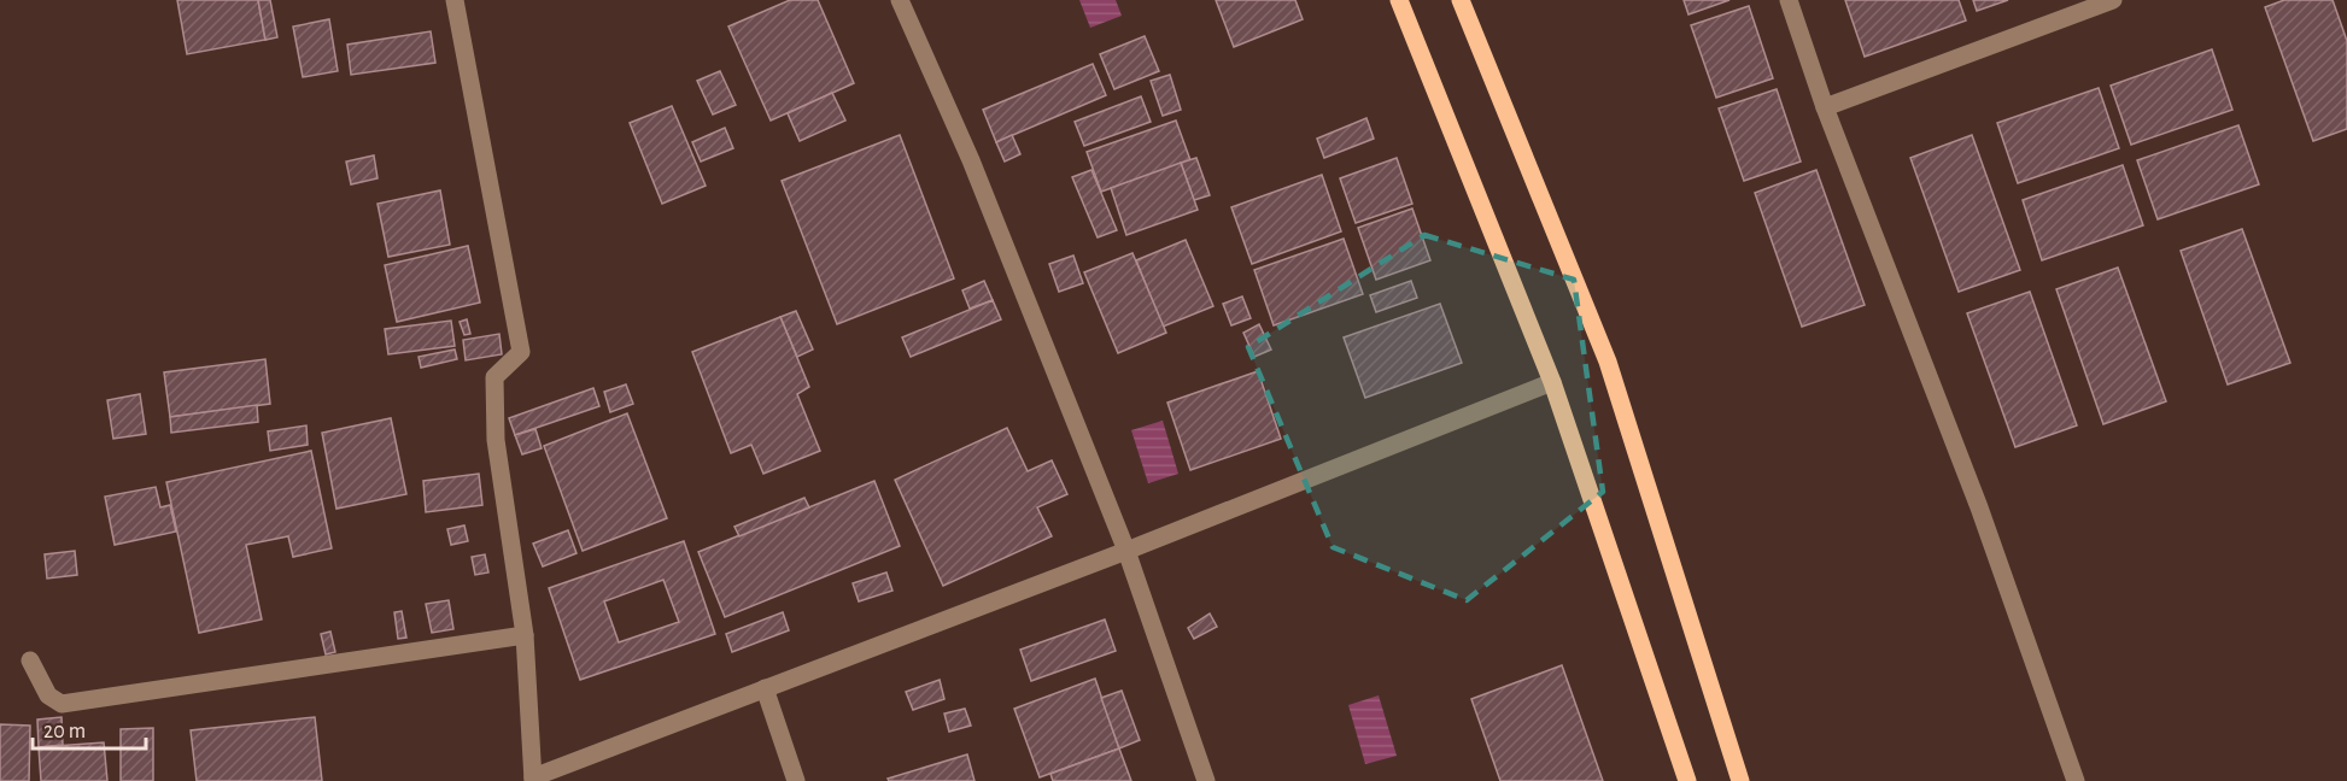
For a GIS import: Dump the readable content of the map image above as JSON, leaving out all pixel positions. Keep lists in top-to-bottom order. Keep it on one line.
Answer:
{"scale_bar":"20 m"}
